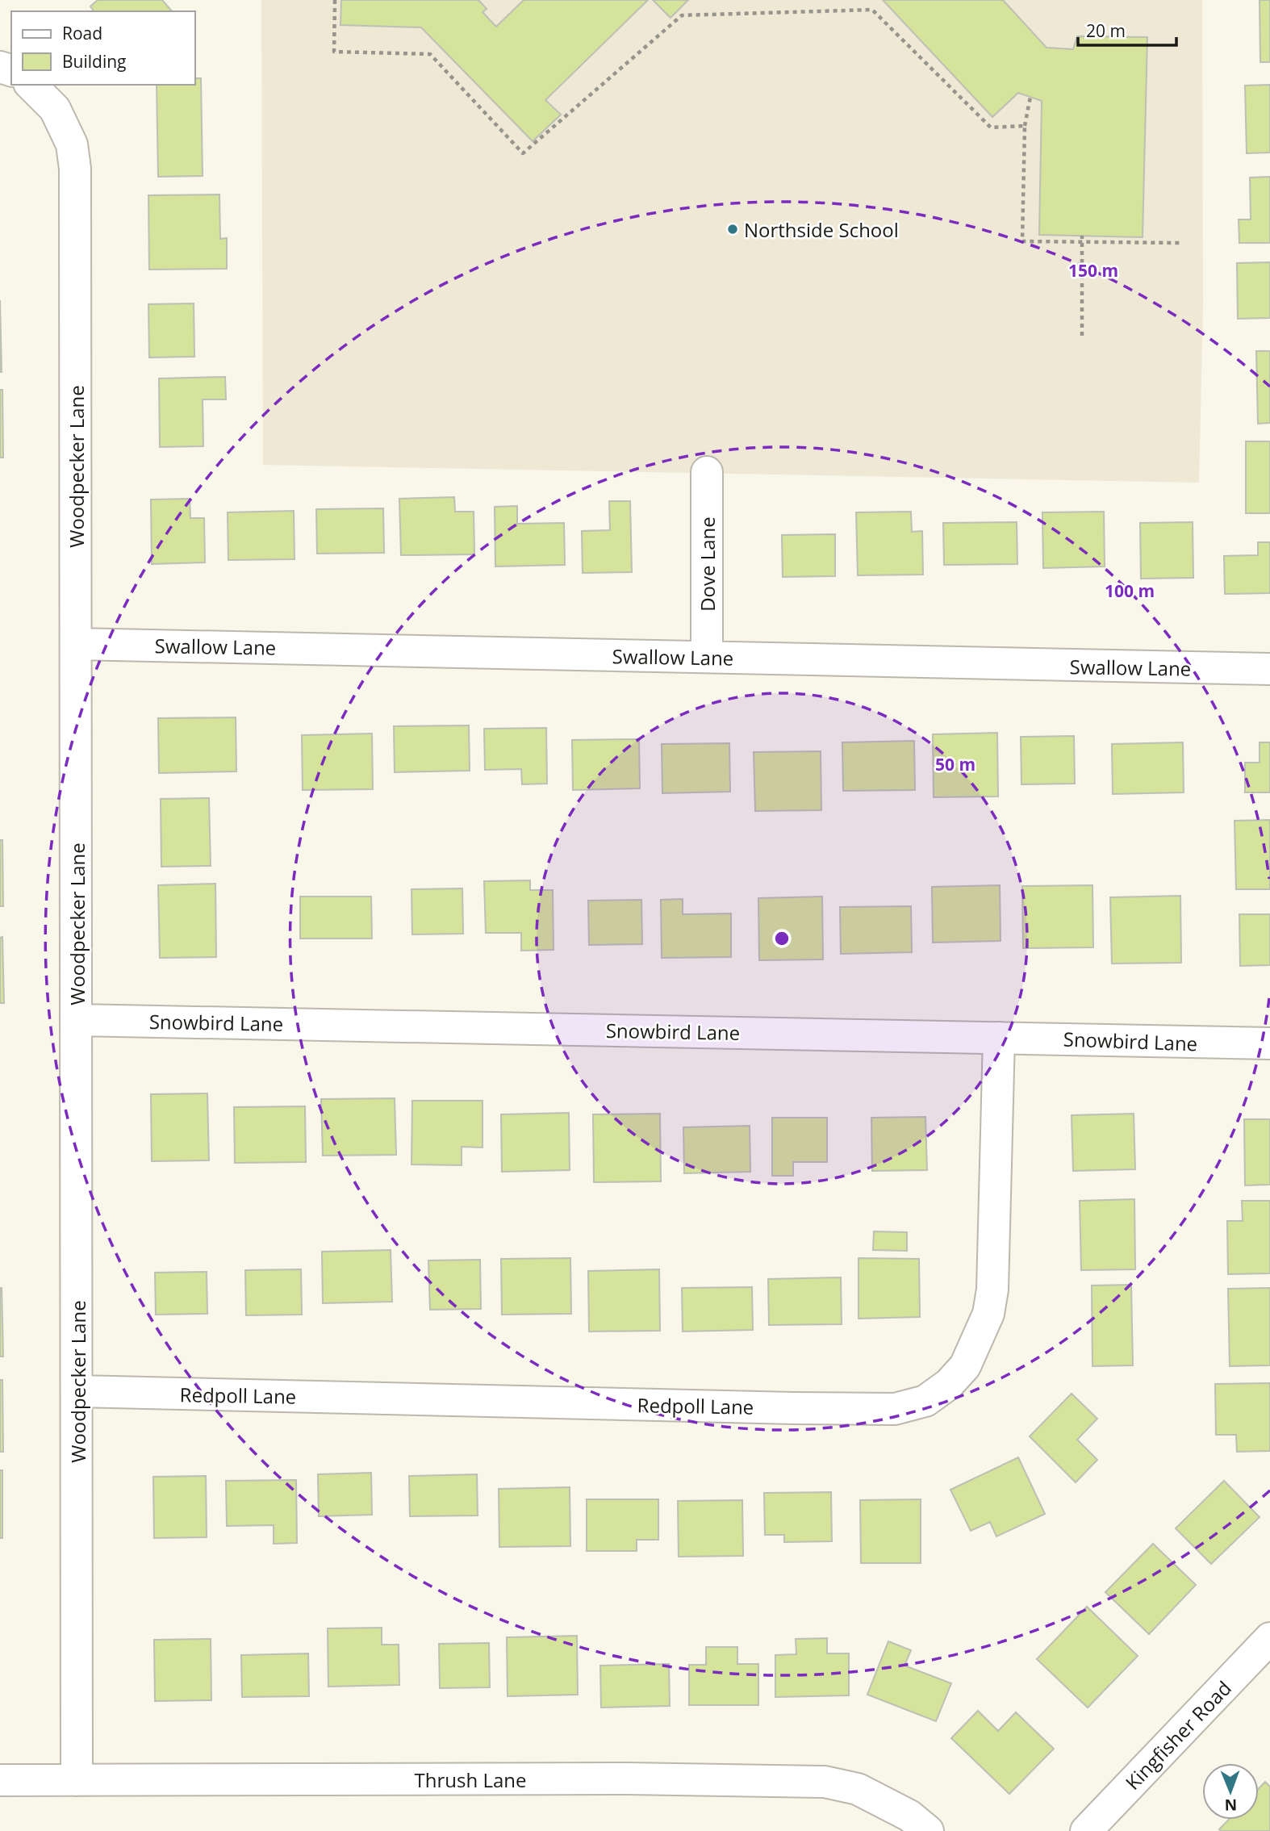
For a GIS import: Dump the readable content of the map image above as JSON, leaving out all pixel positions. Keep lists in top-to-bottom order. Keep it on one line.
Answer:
{"streets":{"street":["Woodpecker Lane","Dove Lane","Swallow Lane","Snowbird Lane","Redpoll Lane","Kingfisher Road","Thrush Lane"]},"crossings":[["Woodpecker Lane","Swallow Lane"],["Woodpecker Lane","Snowbird Lane"],["Woodpecker Lane","Redpoll Lane"],["Woodpecker Lane","Thrush Lane"],["Dove Lane","Swallow Lane"],["Snowbird Lane","Redpoll Lane"]],"places":["Northside School"],"legend":["Road","Building"],"scale_bar":"20 m","north":"bottom","rings":["150 m","100 m","50 m"]}
